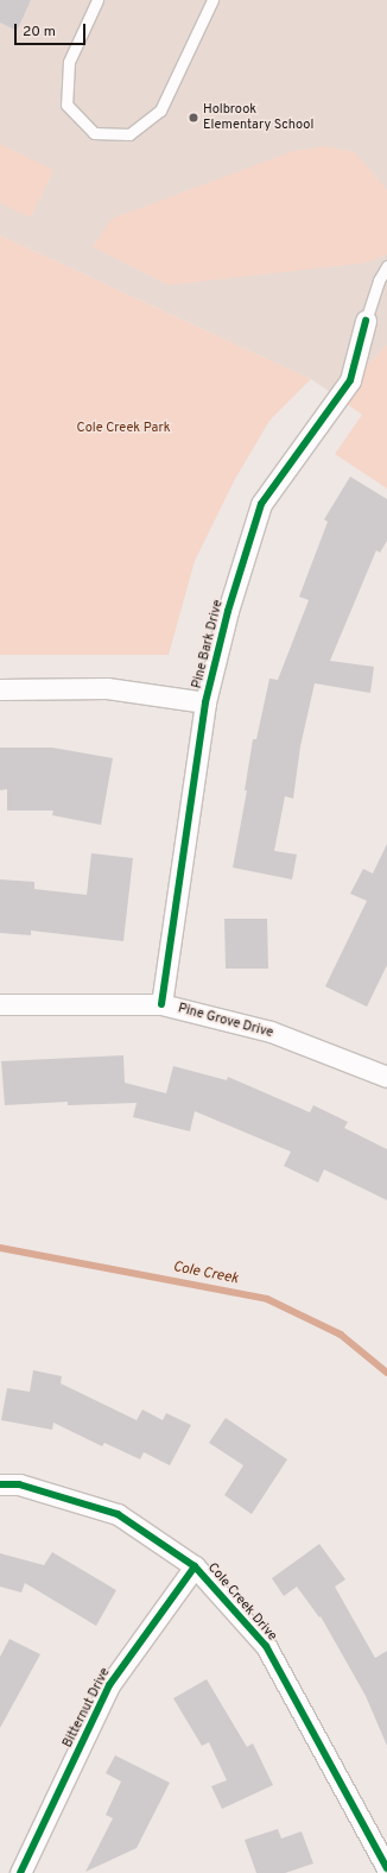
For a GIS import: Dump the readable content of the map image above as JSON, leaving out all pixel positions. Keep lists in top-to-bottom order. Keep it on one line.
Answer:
{"streets":{"street":["Pine Bark Drive","Pine Grove Drive","Cole Creek Drive","Bitternut Drive"]},"crossings":[["Pine Bark Drive","Pine Grove Drive"],["Cole Creek Drive","Bitternut Drive"]],"water":["Cole Creek"],"parks":["Cole Creek Park"],"places":["Holbrook Elementary School"],"scale_bar":"20 m"}
